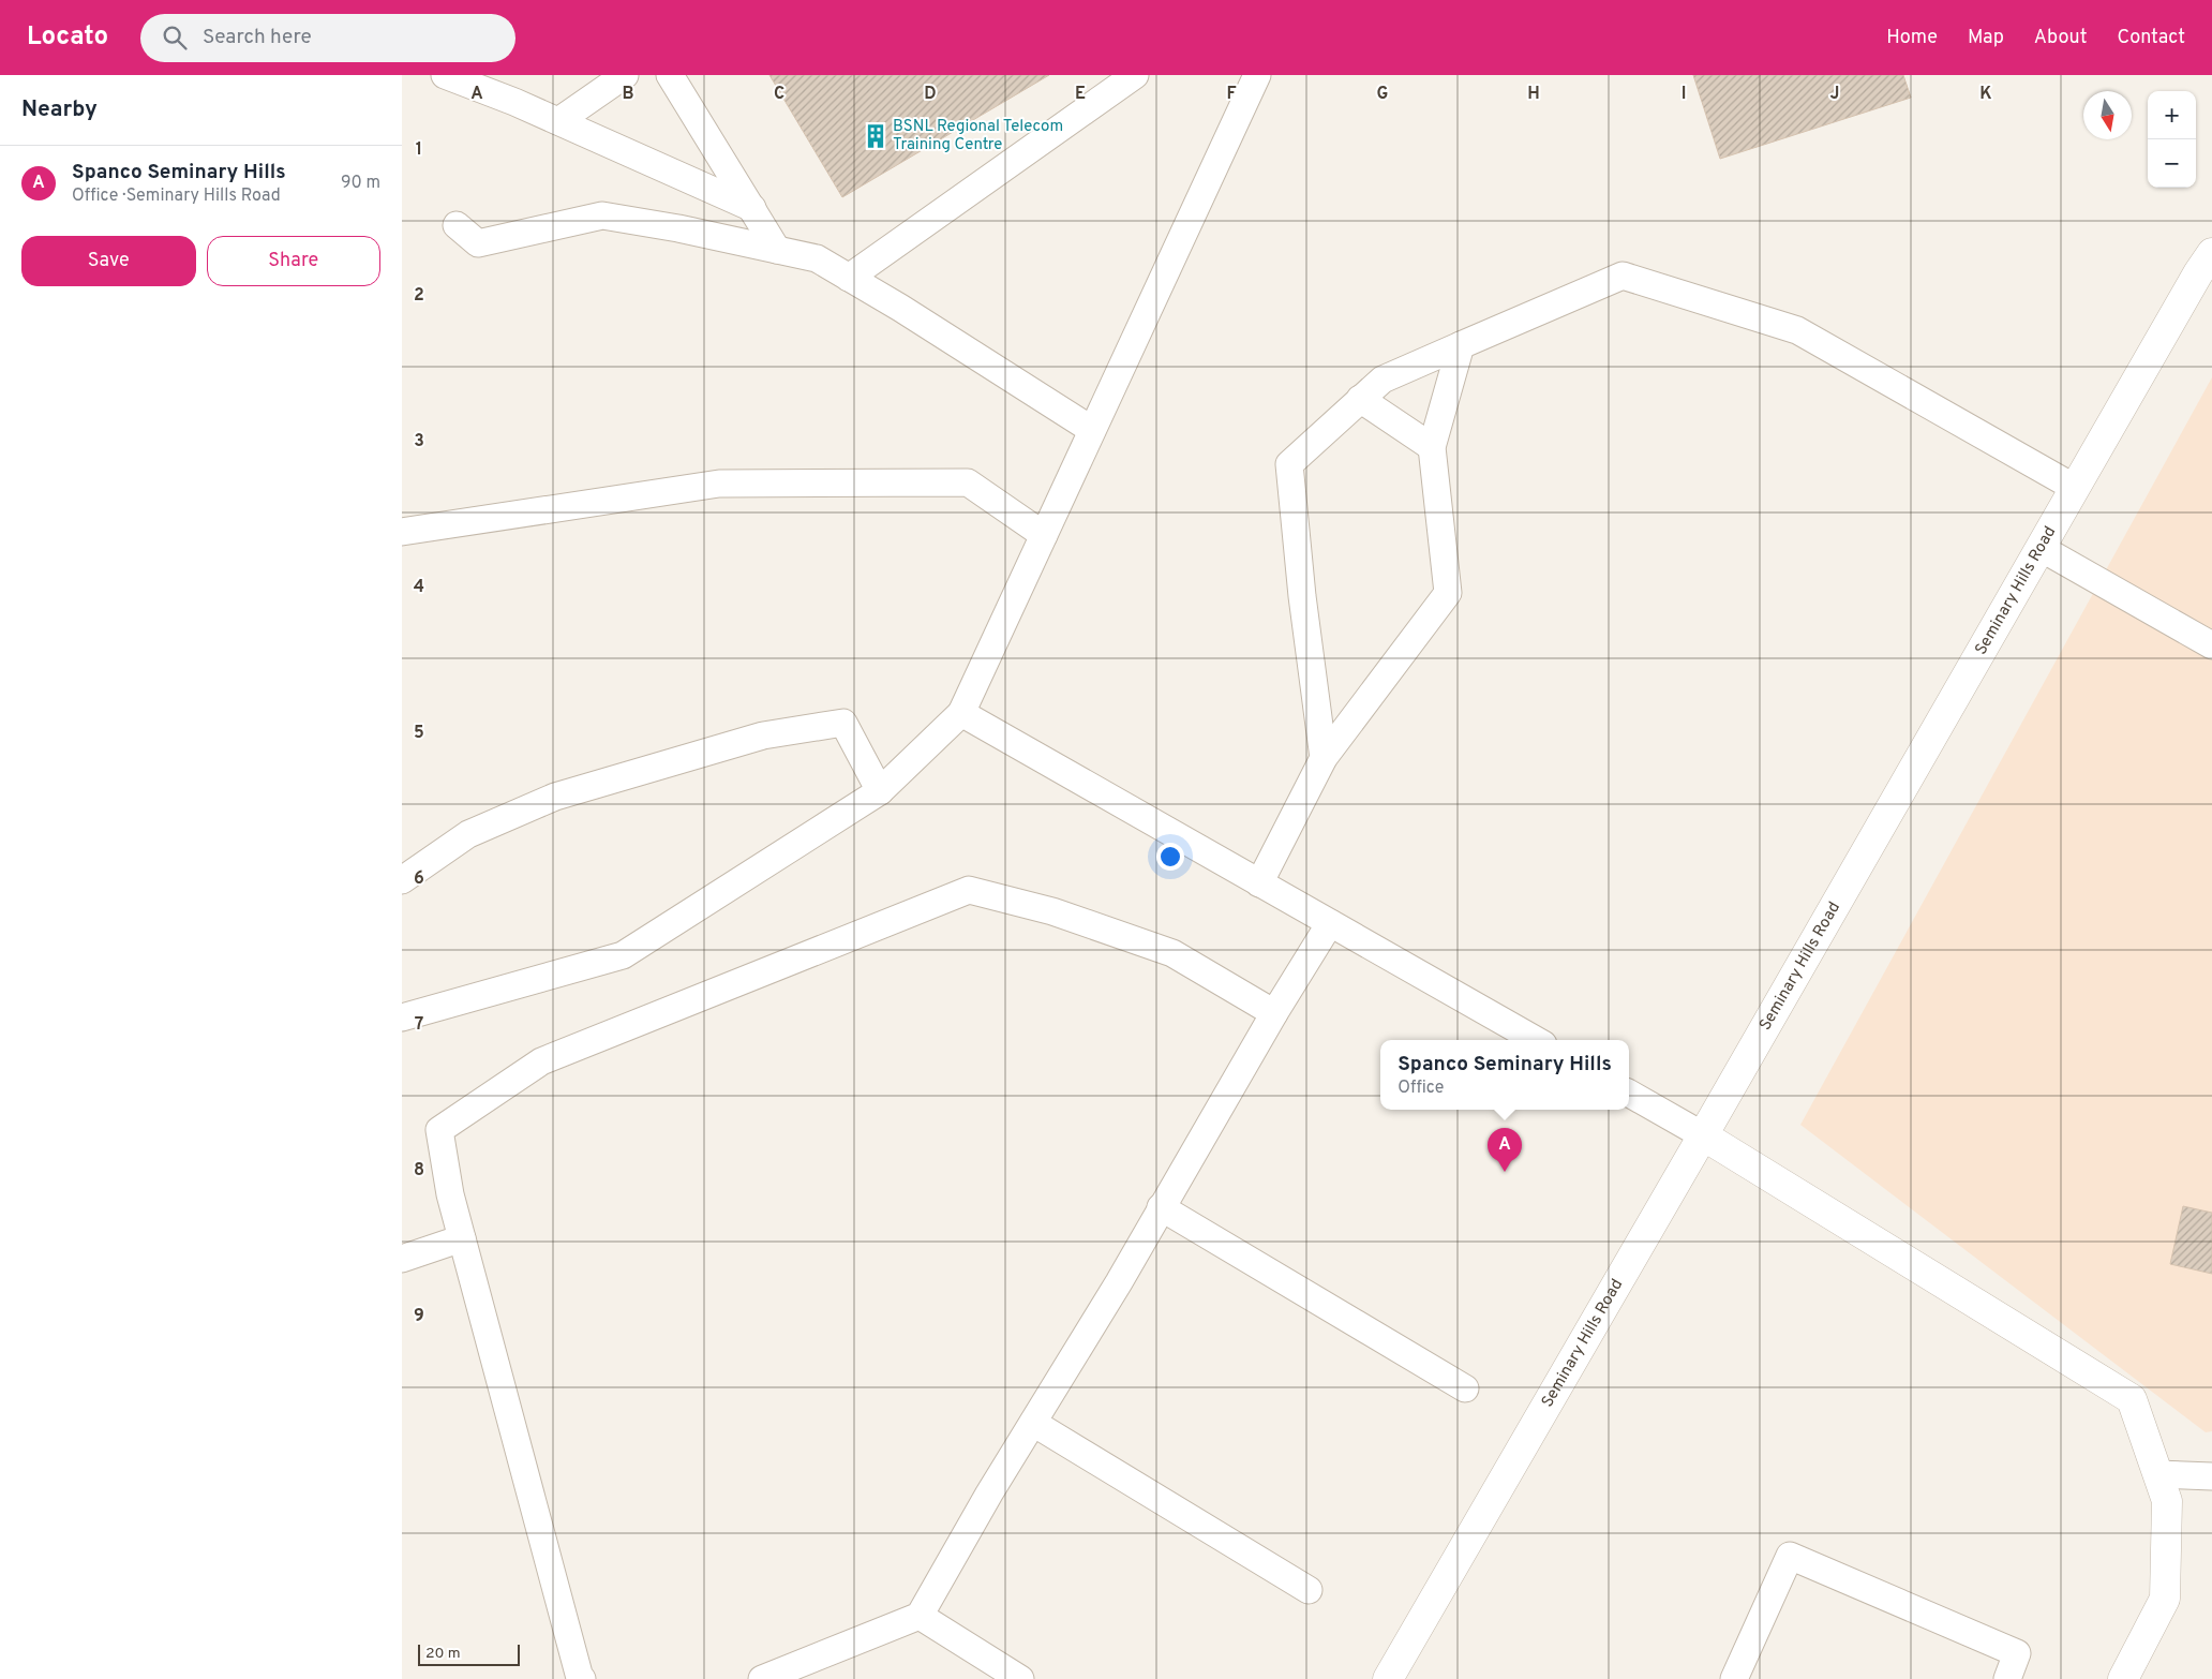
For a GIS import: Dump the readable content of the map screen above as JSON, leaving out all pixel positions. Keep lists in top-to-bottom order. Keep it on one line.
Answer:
{"streets":{"street":["Seminary Hills Road"]},"places":{"building":["BSNL Regional Telecom Training Centre"]},"scale_bar":"20 m","north":"bottom","page":{"header":"Locato","search":"Search here","nav":["Home","Map","About","Contact"],"heading":"Nearby","map_buttons":["+","−"],"list":[{"mark":"A","name":"Spanco Seminary Hills","note":"Office · Seminary Hills Road","value":"90 m"}],"buttons":["Save","Share"],"popup":["Spanco Seminary Hills","Office"],"pins":"A","scale":"20 m"},"grid":{"columns":["A","B","C","D","E","F","G","H","I","J","K"],"rows":["1","2","3","4","5","6","7","8","9"]}}
